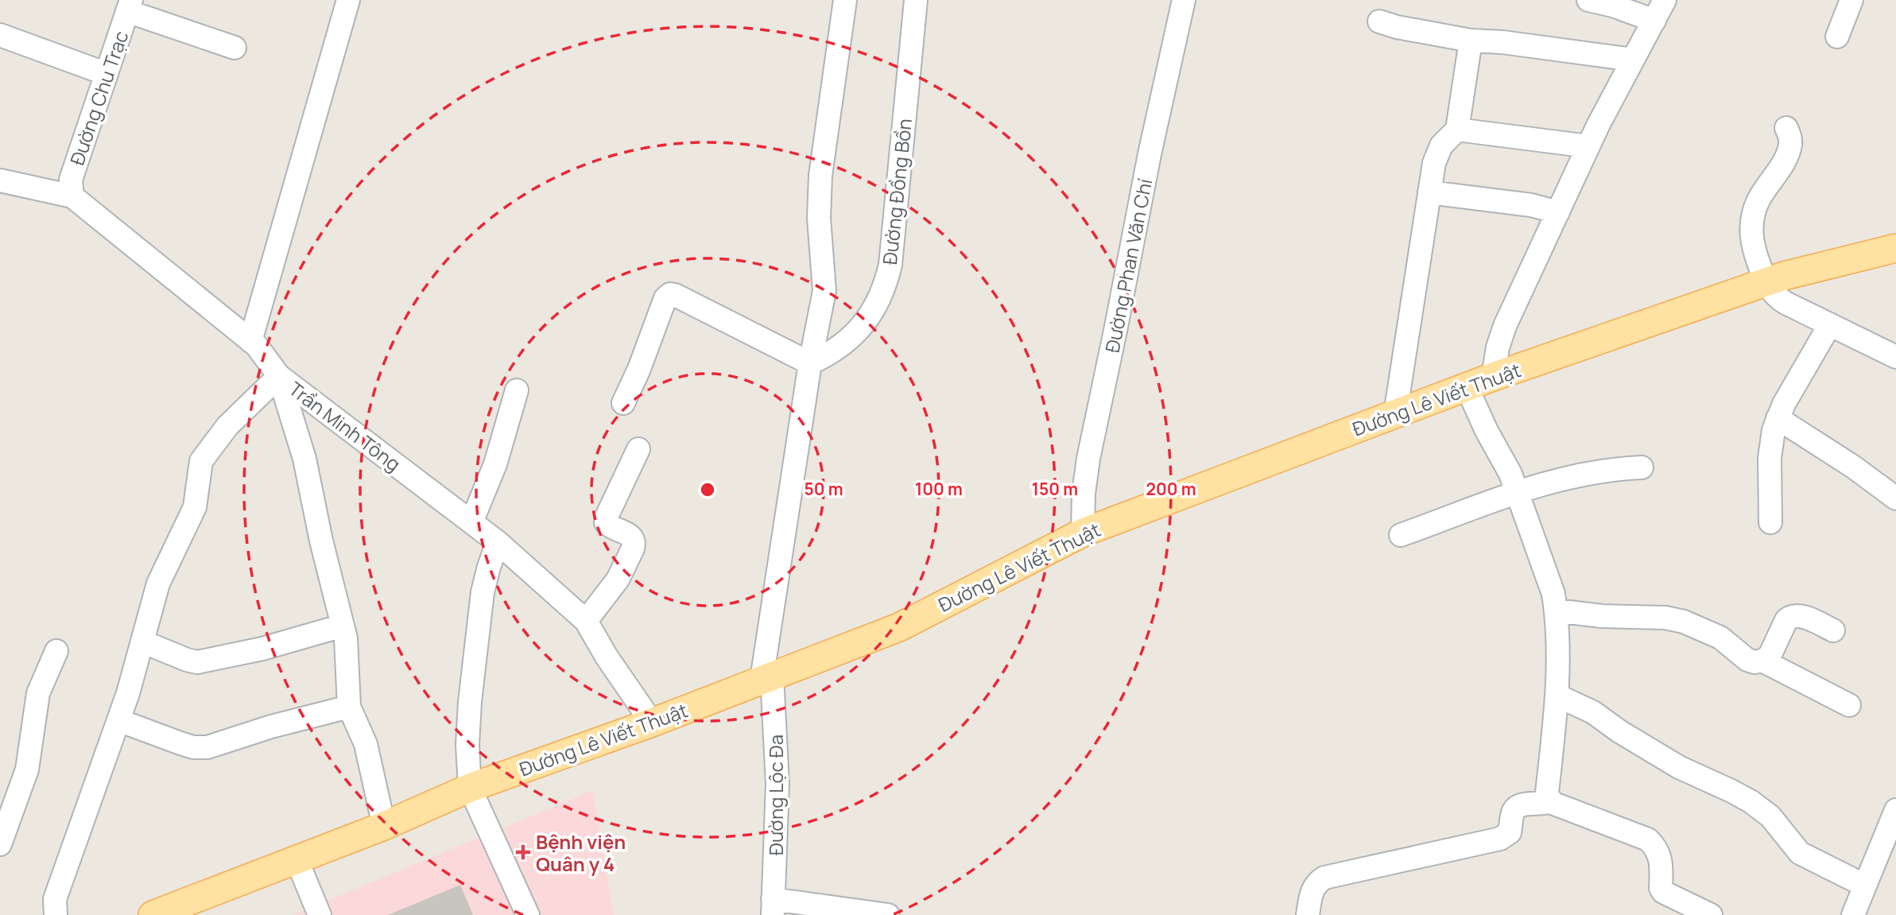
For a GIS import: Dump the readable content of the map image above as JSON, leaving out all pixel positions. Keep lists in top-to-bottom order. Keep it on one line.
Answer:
{"streets":{"main road":["Đường Lê Viết Thuật"],"street":["Đường Chu Trạc","Đường Đồng Bồn","Đường Phan Văn Chí","Trần Minh Tông","Đường Lộc Đa"]},"crossings":[["Đường Chu Trạc","Trần Minh Tông"],["Đường Phan Văn Chí","Đường Lê Viết Thuật"],["Đường Lê Viết Thuật","Trần Minh Tông"],["Đường Lê Viết Thuật","Đường Lộc Đa"]],"places":{"health":["Bệnh viện Quân y 4"]},"rings":["50 m","100 m","150 m","200 m"]}
